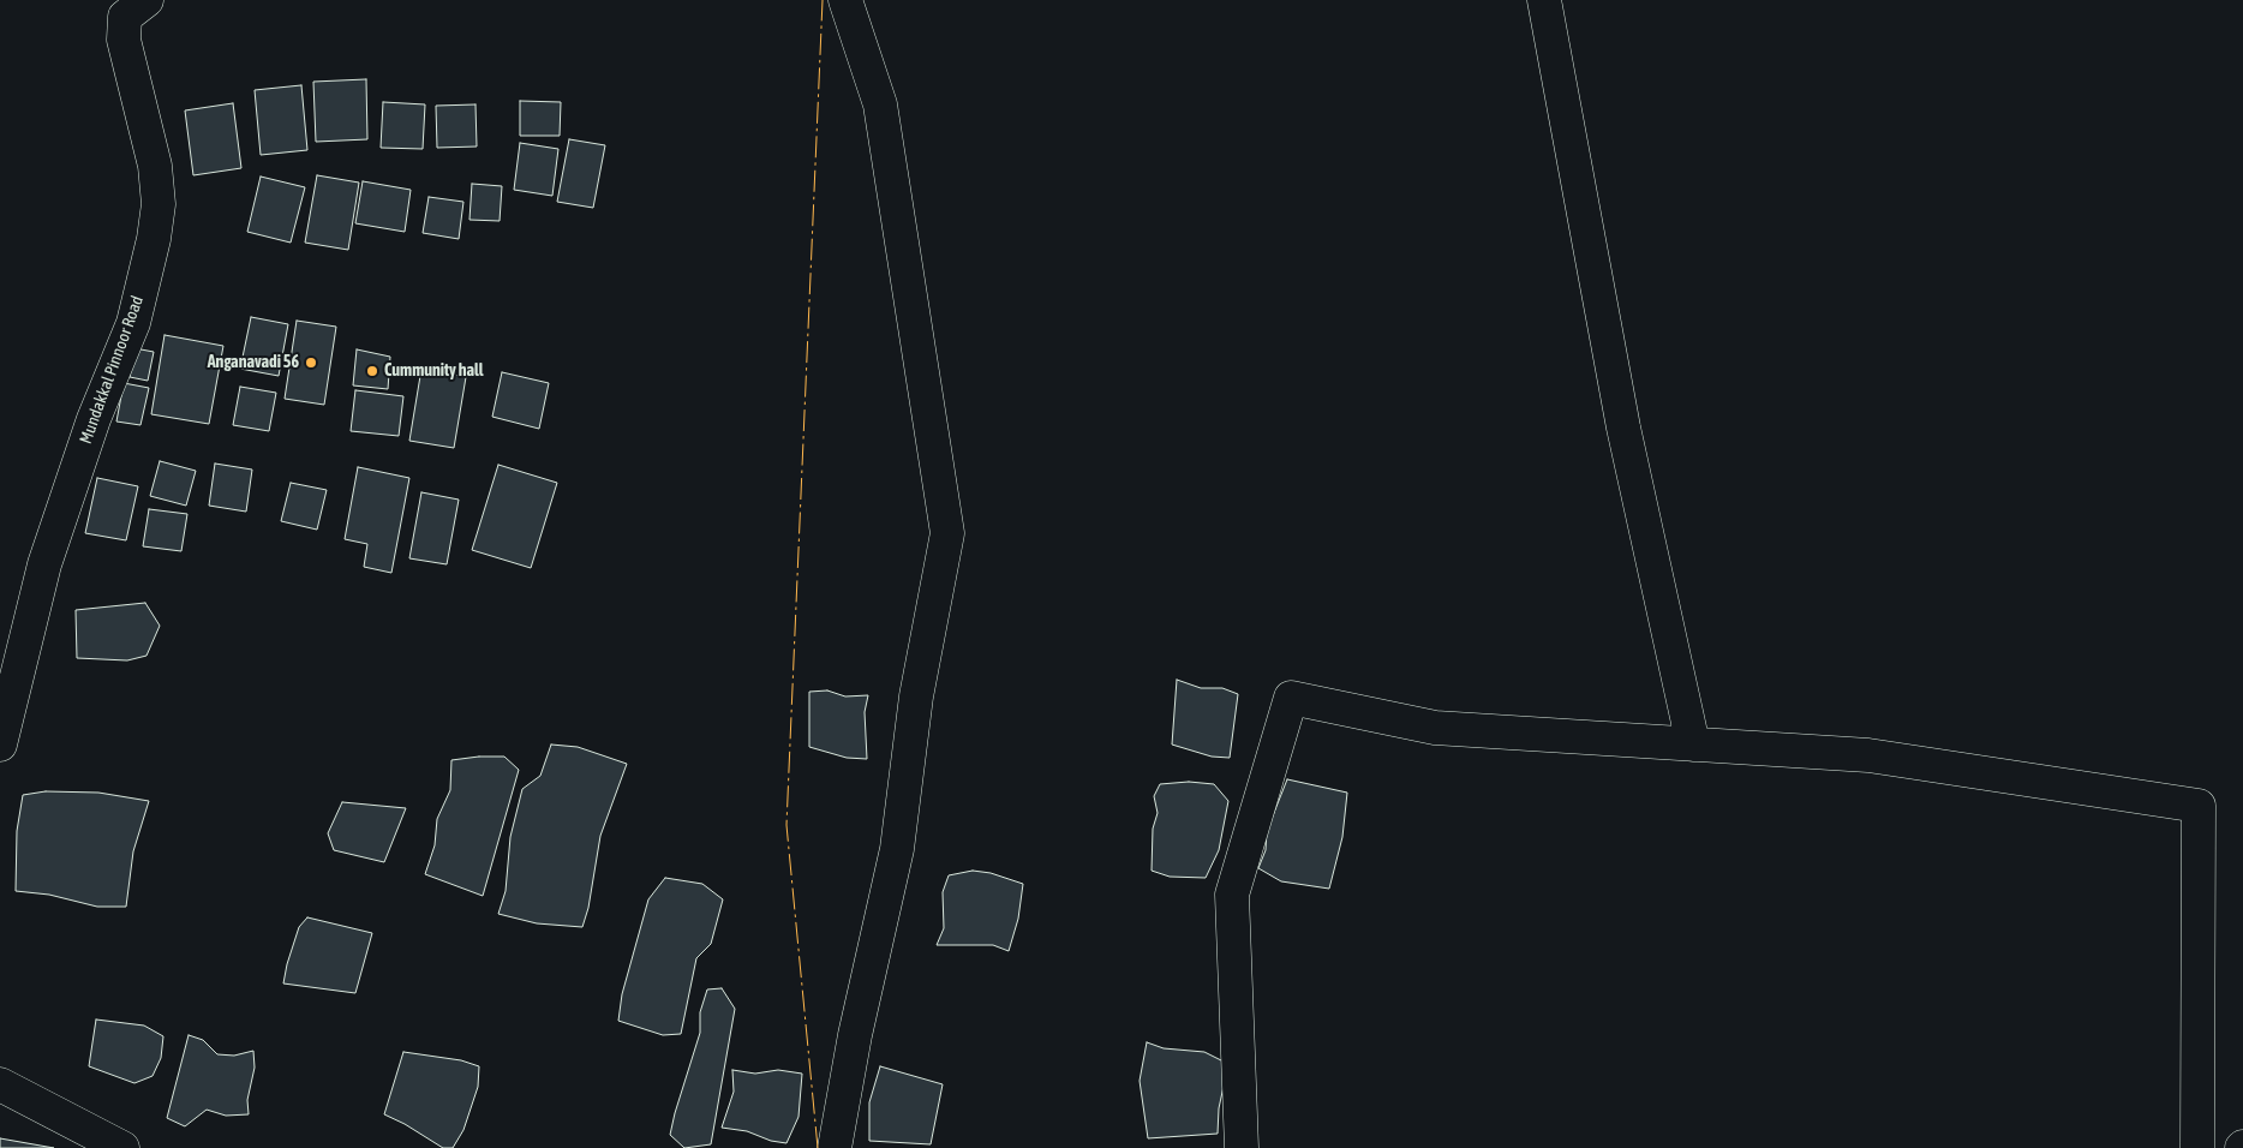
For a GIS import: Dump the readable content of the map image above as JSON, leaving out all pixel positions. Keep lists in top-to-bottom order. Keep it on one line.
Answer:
{"streets":{"street":["Mundakkal Pinnoor Road"]},"places":["Anganavadi 56","Cummunity hall"]}
